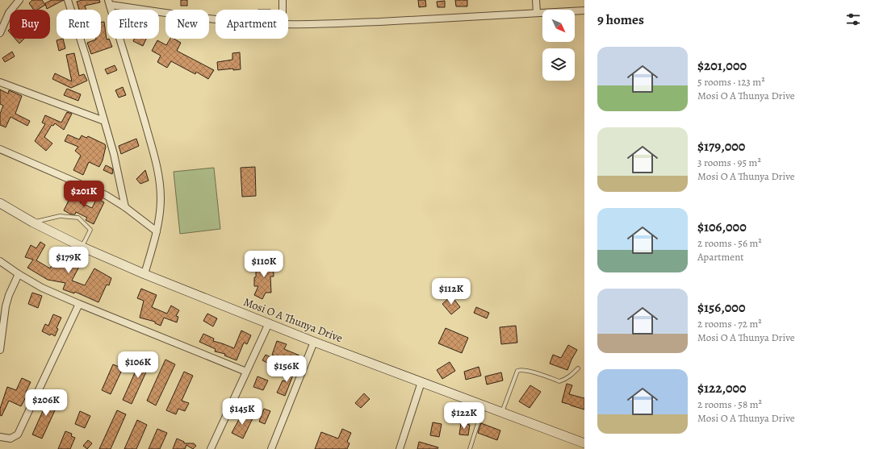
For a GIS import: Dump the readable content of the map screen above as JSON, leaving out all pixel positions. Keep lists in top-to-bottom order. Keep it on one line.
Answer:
{"streets":{"street":["Mosi O A Thunya Drive"]},"north":"bottom right","page":{"heading":"9 homes","chip":["Buy","Rent","Filters","New","Apartment"],"list":[{"name":"$201,000","note":"5 rooms · 123 m² · Mosi O A Thunya Drive"},{"name":"$179,000","note":"3 rooms · 95 m² · Mosi O A Thunya Drive"},{"name":"$106,000","note":"2 rooms · 56 m² · Apartment"},{"name":"$156,000","note":"2 rooms · 72 m² · Mosi O A Thunya Drive"},{"name":"$122,000","note":"2 rooms · 58 m² · Mosi O A Thunya Drive"}],"price":["$201K","$179K","$110K","$112K","$106K","$156K","$206K","$145K","$122K"]}}
